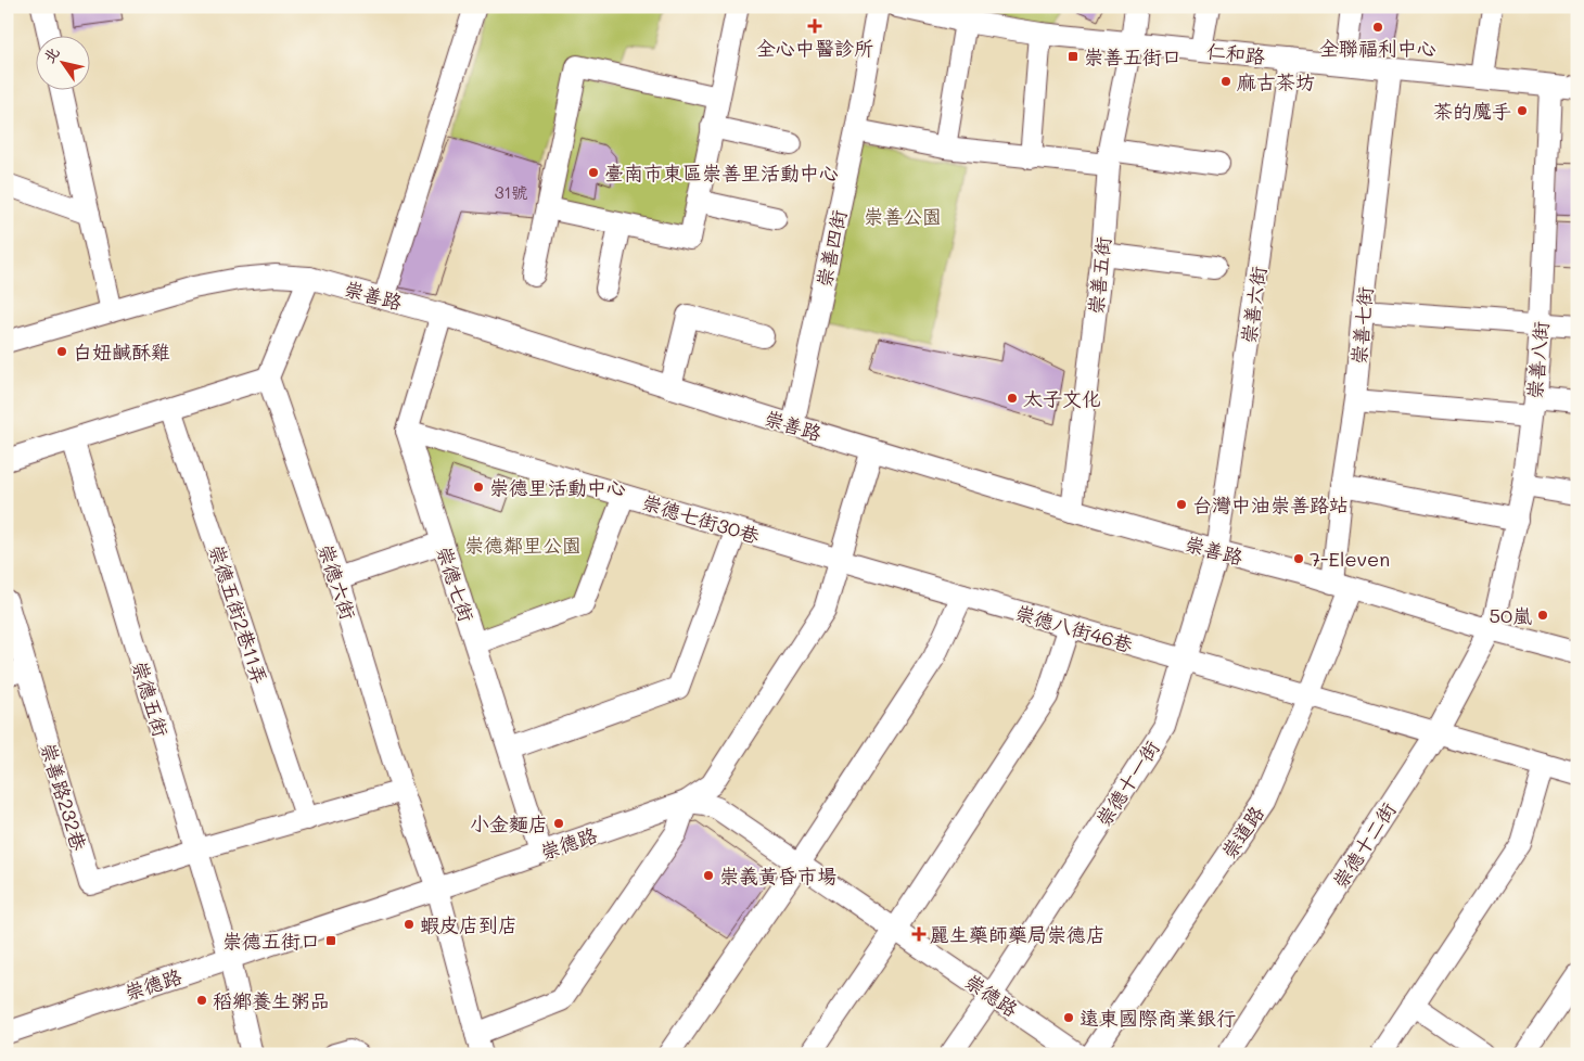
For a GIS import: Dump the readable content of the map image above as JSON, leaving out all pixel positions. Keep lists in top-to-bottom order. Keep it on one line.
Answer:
{"streets":{"street":["仁和路","崇善四街","崇善五街","崇善路","崇善六街","崇善七街","崇善八街","崇德七街30巷","崇德六街","崇德七街","崇德五街2巷11弄","崇德八街46巷","崇德五街","崇德十一街","崇善路232巷","崇道路","崇德路","崇德十二街"]},"crossings":[["仁和路","崇善五街"],["仁和路","崇善六街"],["仁和路","崇善七街"],["仁和路","崇善八街"],["崇善四街","崇善路"],["崇善五街","崇善路"],["崇善路","崇善六街"],["崇善路","崇善七街"],["崇善路","崇善八街"],["崇善路","崇德十一街"],["崇善路","崇道路"],["崇善路","崇德十二街"],["崇善六街","崇德十一街"],["崇善七街","崇道路"],["崇善八街","崇德十二街"],["崇德七街30巷","崇德七街"],["崇德七街30巷","崇德八街46巷"],["崇德六街","崇德路"],["崇德七街","崇德路"],["崇德八街46巷","崇德十一街"],["崇德八街46巷","崇道路"],["崇德八街46巷","崇德十二街"],["崇德五街","崇善路232巷"],["崇德五街","崇德路"],["崇德十一街","崇德路"]],"parks":["崇善公園","崇德鄰里公園"],"places":{"health":["全心中醫診所","麗生藥師藥局崇德店"],"other":["全聯福利中心","麻古茶坊","茶的魔手","臺南市東區崇善里活動中心","白妞鹹酥雞","太子文化","崇德里活動中心","台灣中油崇善路站","7-Eleven","50嵐","小金麵店","崇義黃昏市場","蝦皮店到店","稻鄉養生粥品","遠東國際商業銀行"],"transit":["崇善五街口","崇德五街口"]},"house_numbers":["31號"],"north":"top left"}
